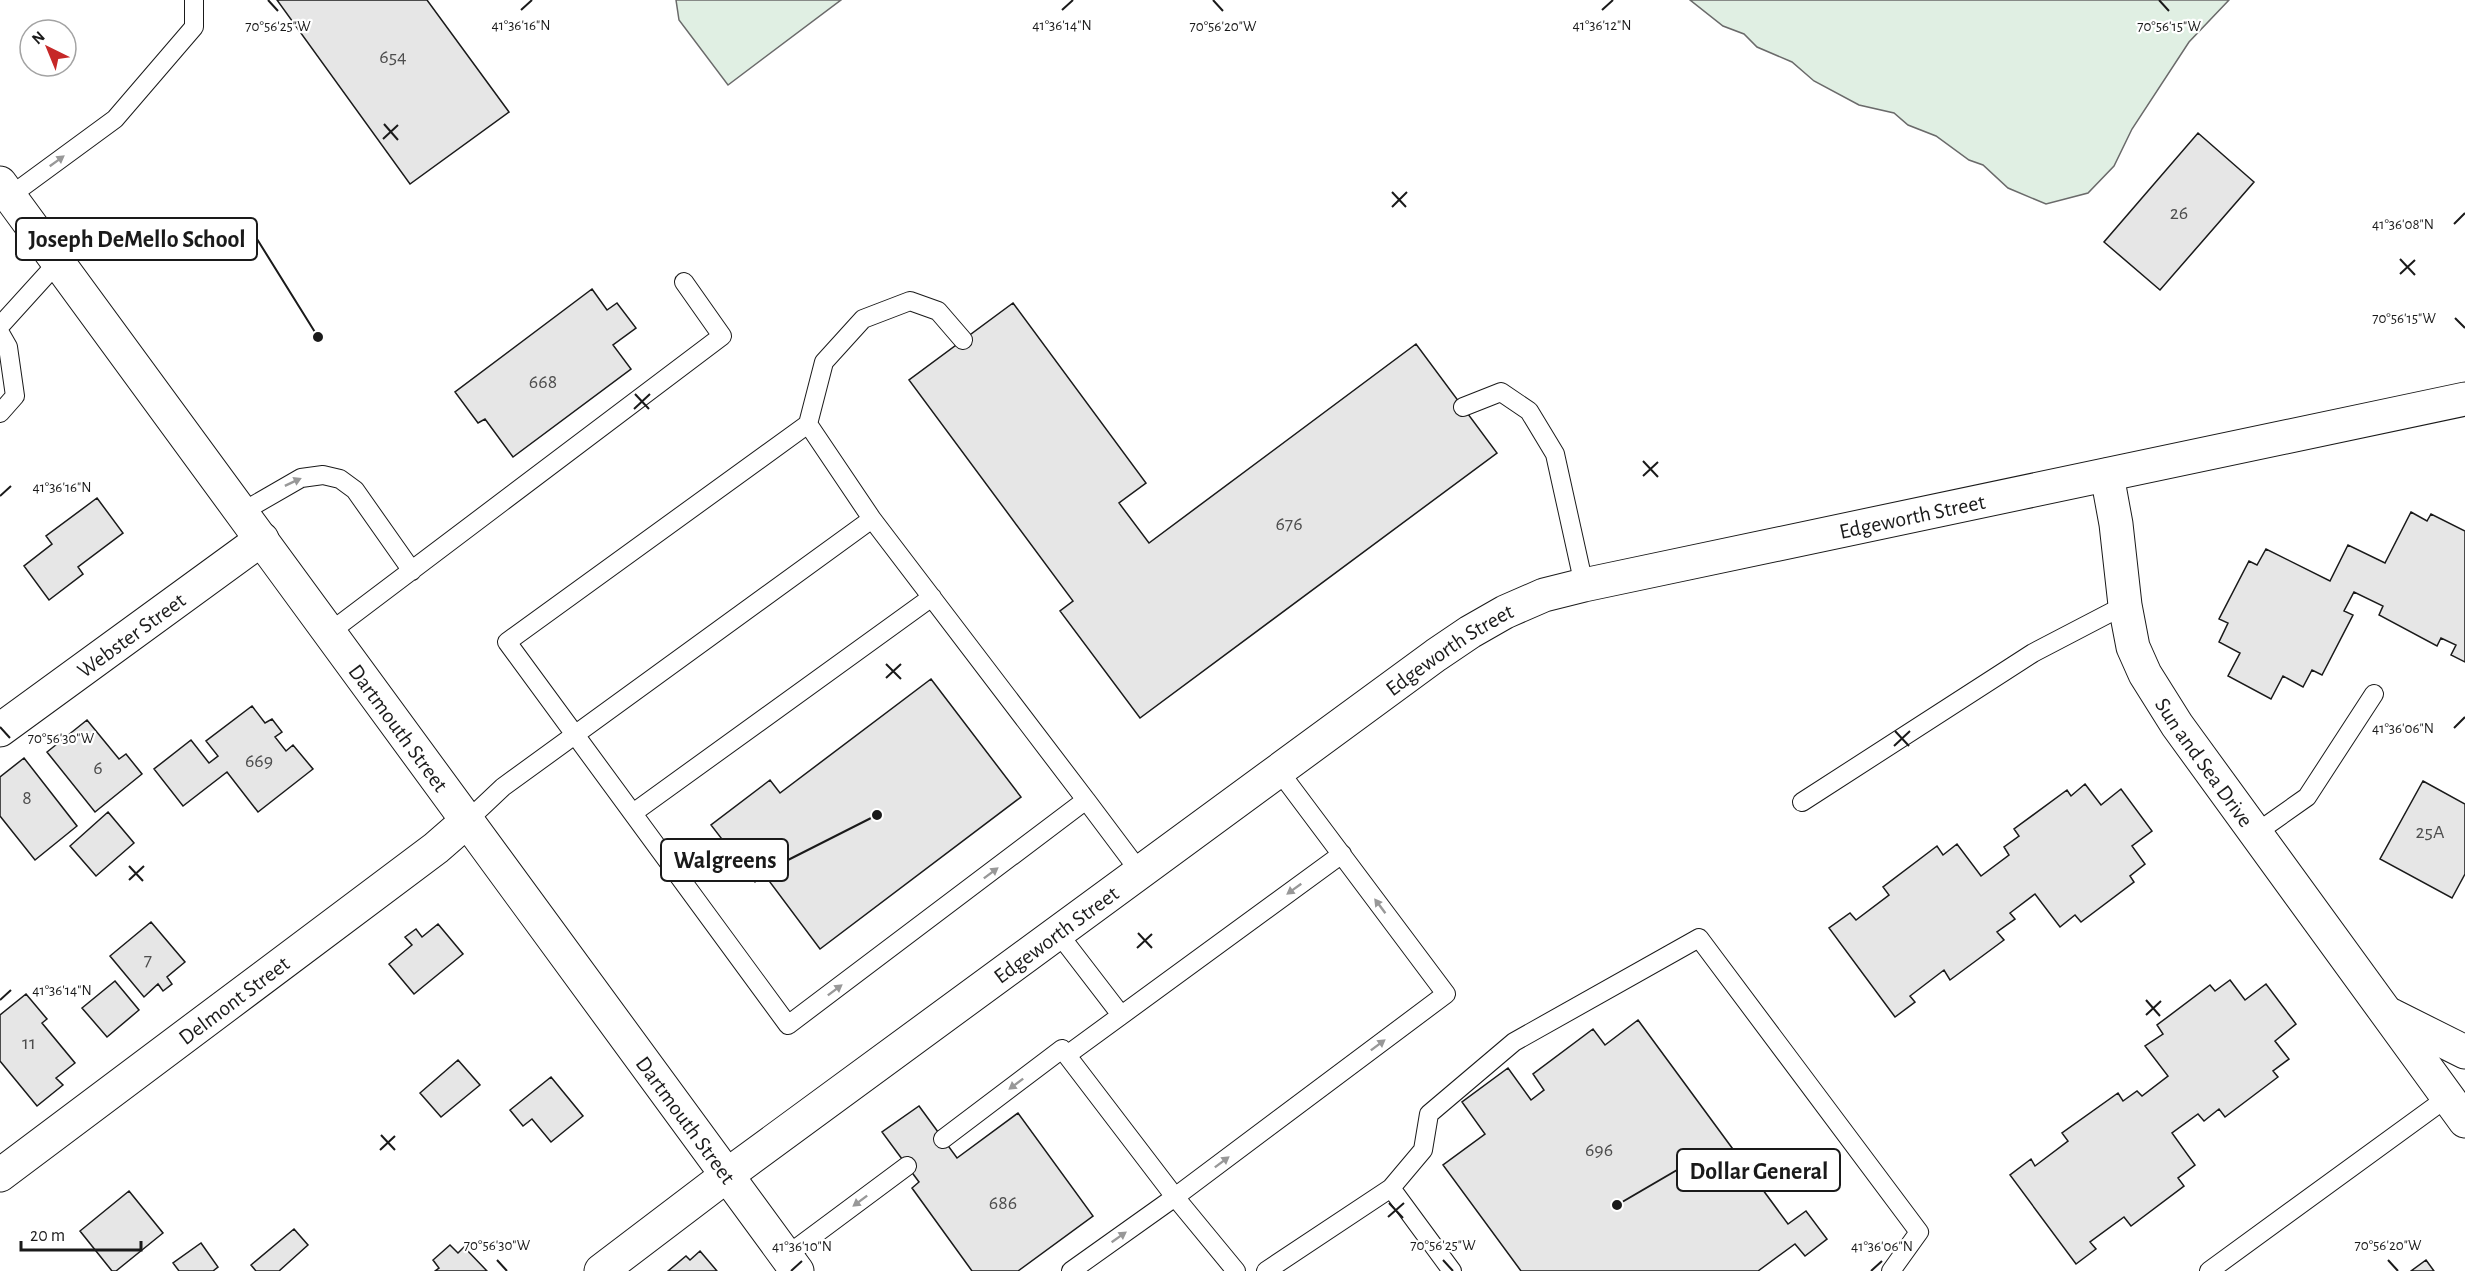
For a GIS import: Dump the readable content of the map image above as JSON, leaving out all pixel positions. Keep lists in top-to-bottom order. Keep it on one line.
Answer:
{"streets":{"street":["Edgeworth Street","Webster Street","Dartmouth Street","Sun and Sea Drive","Delmont Street"]},"crossings":[["Edgeworth Street","Dartmouth Street"],["Edgeworth Street","Sun and Sea Drive"],["Webster Street","Dartmouth Street"],["Dartmouth Street","Delmont Street"]],"places":["Joseph DeMello School","Walgreens","Dollar General"],"house_numbers":["654","26","668","676","669","6","8","25A","7","11","696","686"],"scale_bar":"20 m","north":"top left","coordinates":["41°36'14\"N","41°36'16\"N","41°36'12\"N","70°56'25\"W","70°56'20\"W","70°56'15\"W","41°36'08\"N","41°36'06\"N","70°56'30\"W","41°36'10\"N"]}
